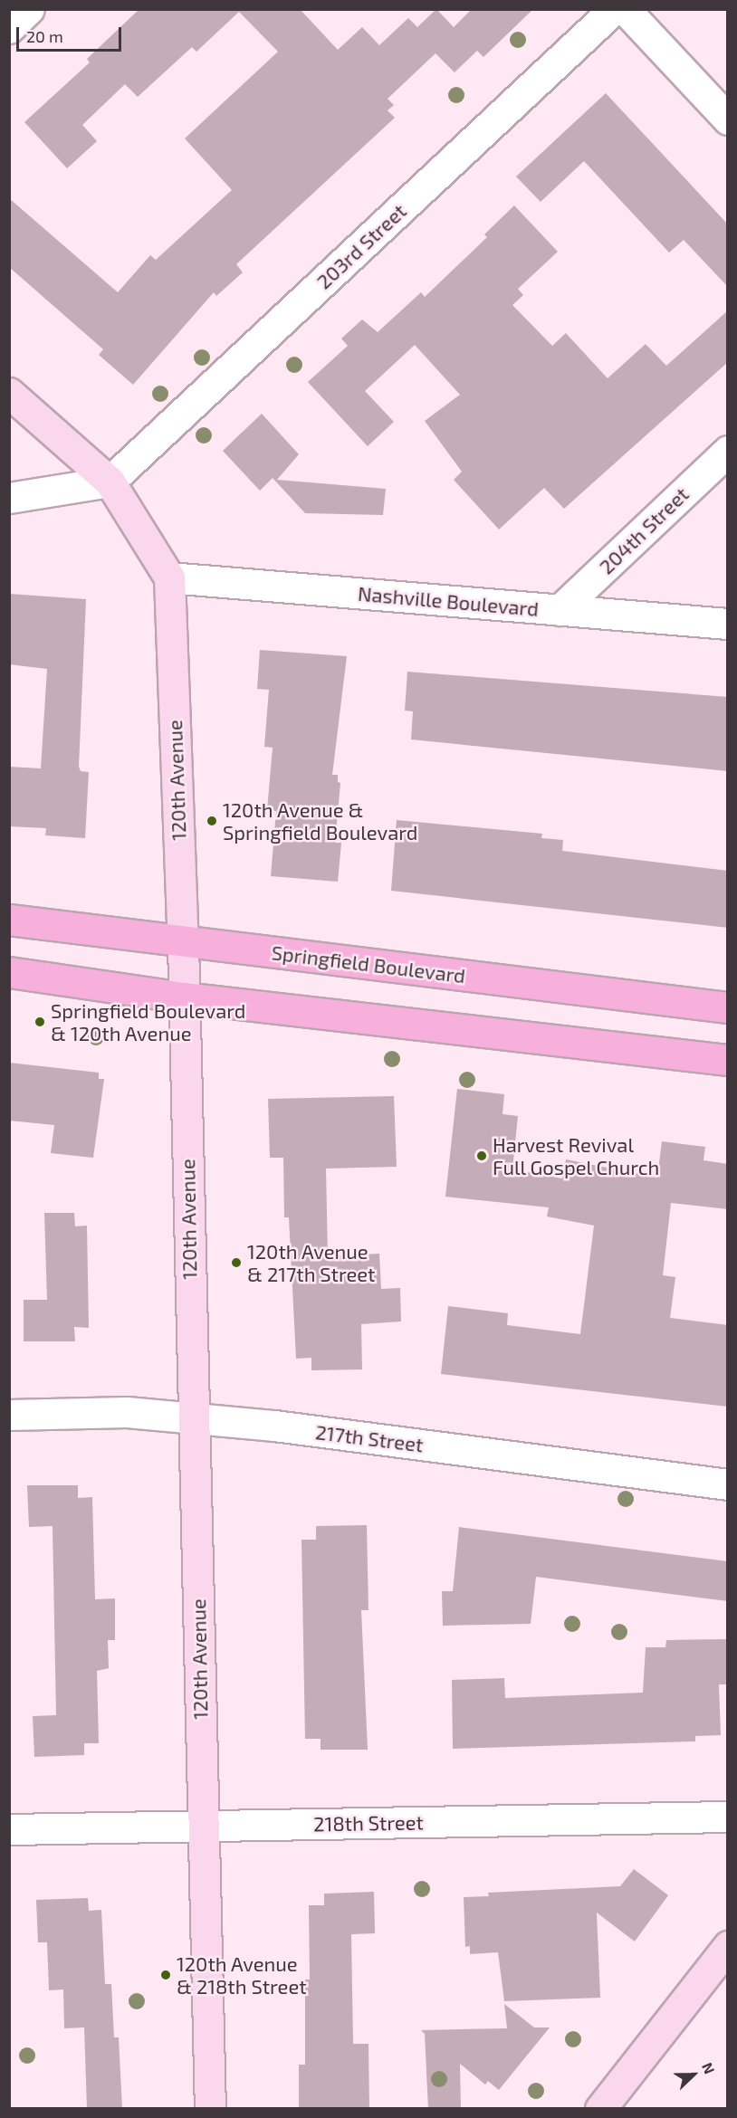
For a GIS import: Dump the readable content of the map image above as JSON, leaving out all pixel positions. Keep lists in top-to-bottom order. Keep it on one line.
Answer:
{"streets":{"main road":["Springfield Boulevard"],"street":["203rd Street","204th Street","Nashville Boulevard","120th Avenue","217th Street","218th Street"]},"crossings":[["203rd Street","120th Avenue"],["204th Street","Nashville Boulevard"],["Nashville Boulevard","120th Avenue"],["120th Avenue","Springfield Boulevard"],["120th Avenue","217th Street"],["120th Avenue","218th Street"]],"places":["120th Avenue & Springfield Boulevard","Springfield Boulevard & 120th Avenue","Harvest Revival Full Gospel Church","120th Avenue & 217th Street","120th Avenue & 218th Street"],"scale_bar":"20 m","north":"top right"}
